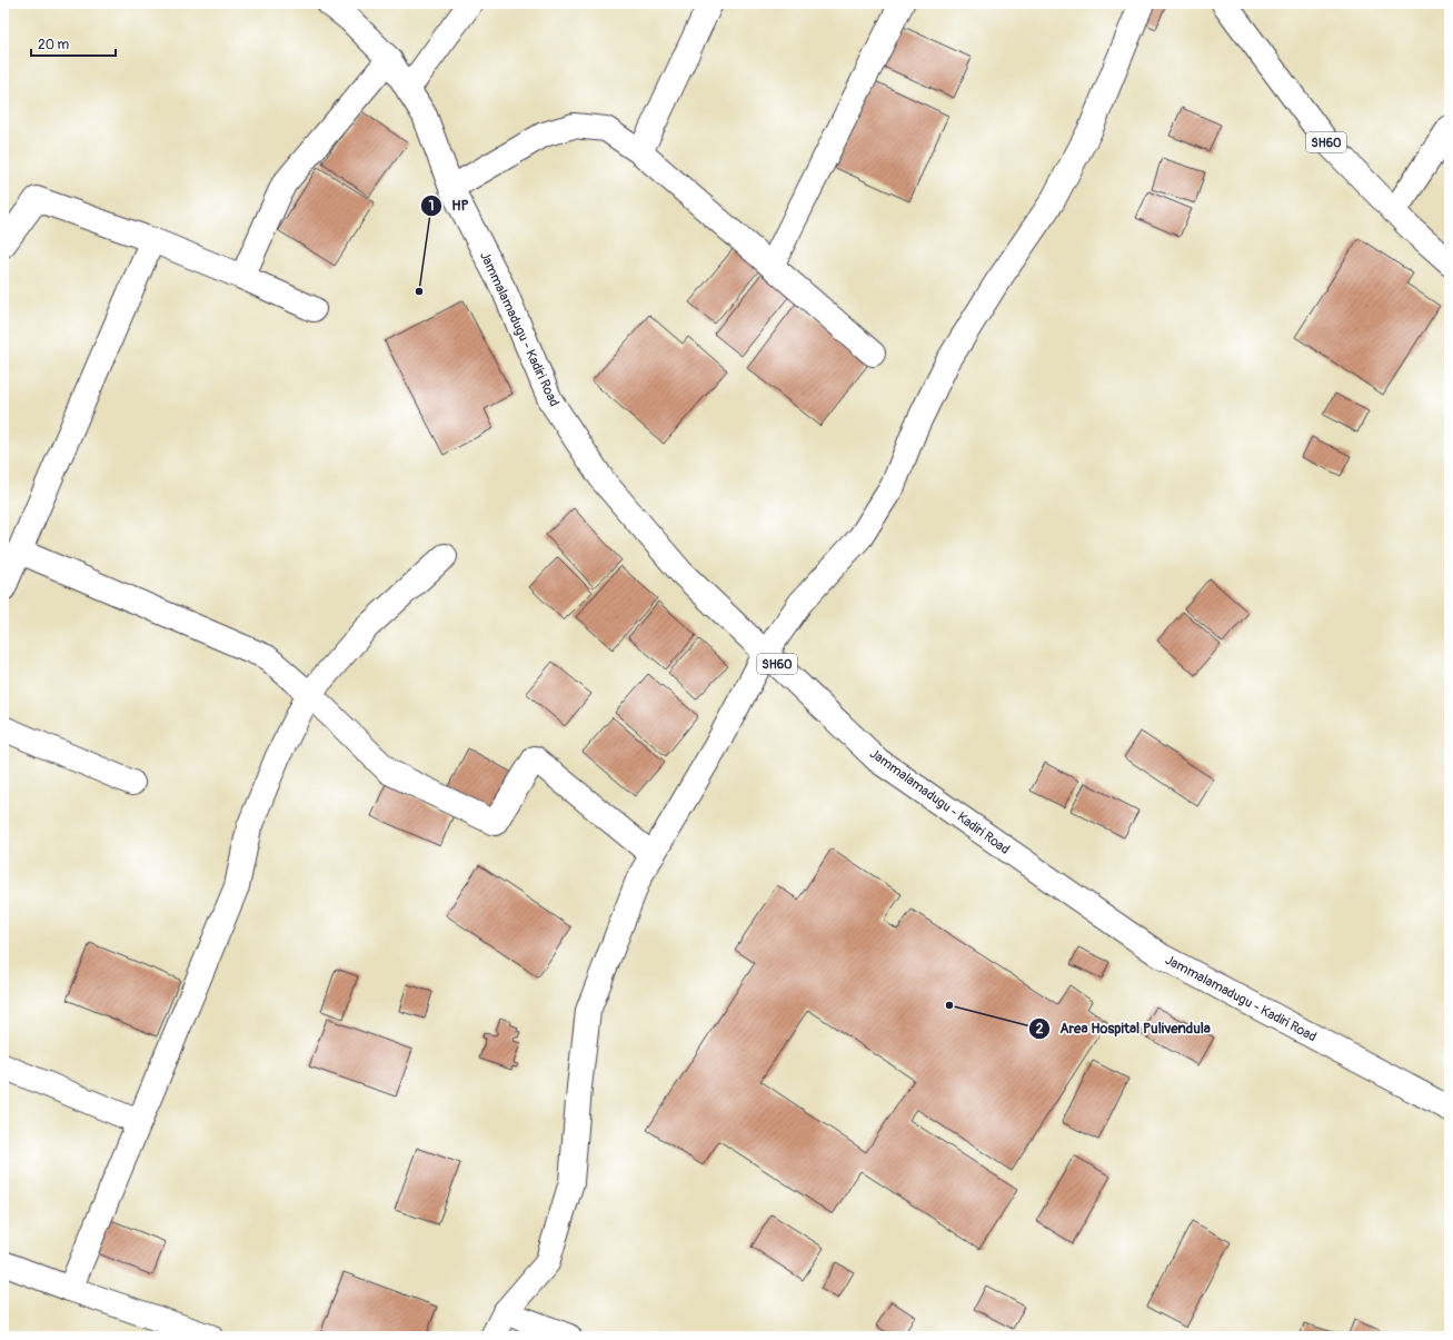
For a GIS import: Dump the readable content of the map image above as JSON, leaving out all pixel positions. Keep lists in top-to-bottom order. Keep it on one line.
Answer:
{"streets":{"street":["SH60","Jammalamadugu - Kadiri Road"]},"places":["HP","Area Hospital Pulivendula"],"scale_bar":"20 m"}
